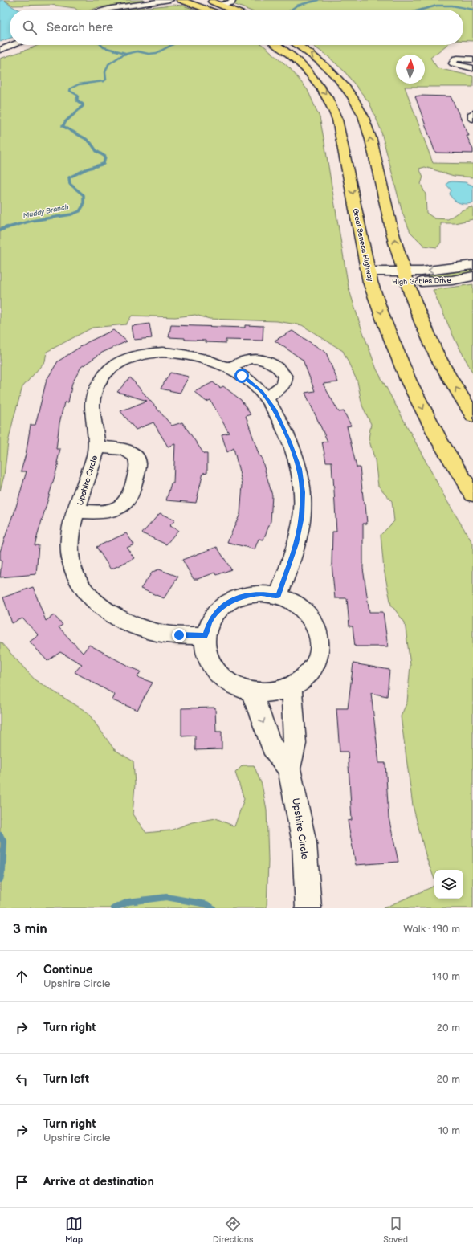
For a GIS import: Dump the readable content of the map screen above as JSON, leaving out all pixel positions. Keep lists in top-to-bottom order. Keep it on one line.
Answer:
{"streets":{"main road":["Great Seneca Highway"],"street":["High Gables Drive","Upshire Circle"]},"crossings":[["Great Seneca Highway","High Gables Drive"]],"water":["Muddy Branch"],"north":"top","page":{"search":"Search here","heading":["3 min","Walk · 190 m"],"list":[["Continue","Upshire Circle","140 m"],["Turn right","20 m"],["Turn left","20 m"],["Turn right","Upshire Circle","10 m"],"Arrive at destination"],"nav":["Map","Directions","Saved"]}}
